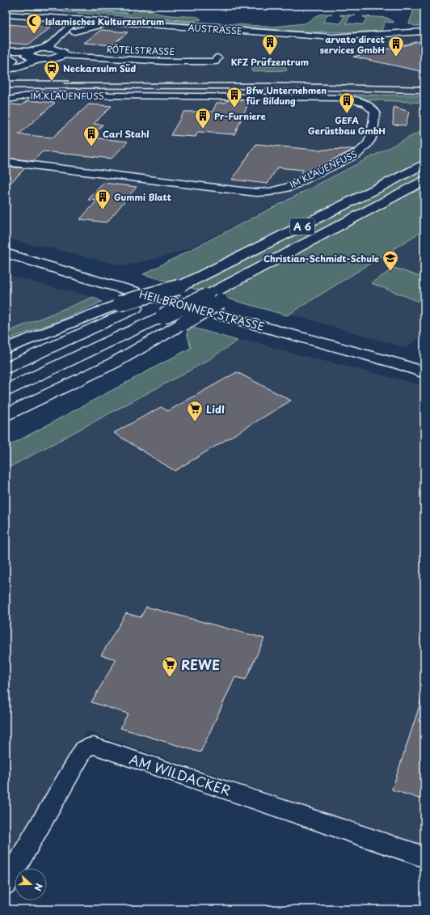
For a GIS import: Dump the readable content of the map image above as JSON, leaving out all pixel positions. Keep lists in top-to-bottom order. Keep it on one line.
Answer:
{"streets":{"main road":["AUSTRASSE","A 6","HEILBRONNER STRASSE"],"street":["RÖTELSTRASSE","IM KLAUENFUSS","AM WILDACKER"]},"places":{"mosque":["Islamisches Kulturzentrum"],"building":["KFZ Prüfzentrum","arvato direct services GmbH","Bfw Unternehmen für Bildung","GEFA Gerüstbau GmbH","Pr-Furniere","Carl Stahl","Gummi Blatt"],"station":["Neckarsulm Süd"],"school or university":["Christian-Schmidt-Schule"],"supermarket":["Lidl","REWE"]},"north":"right"}
